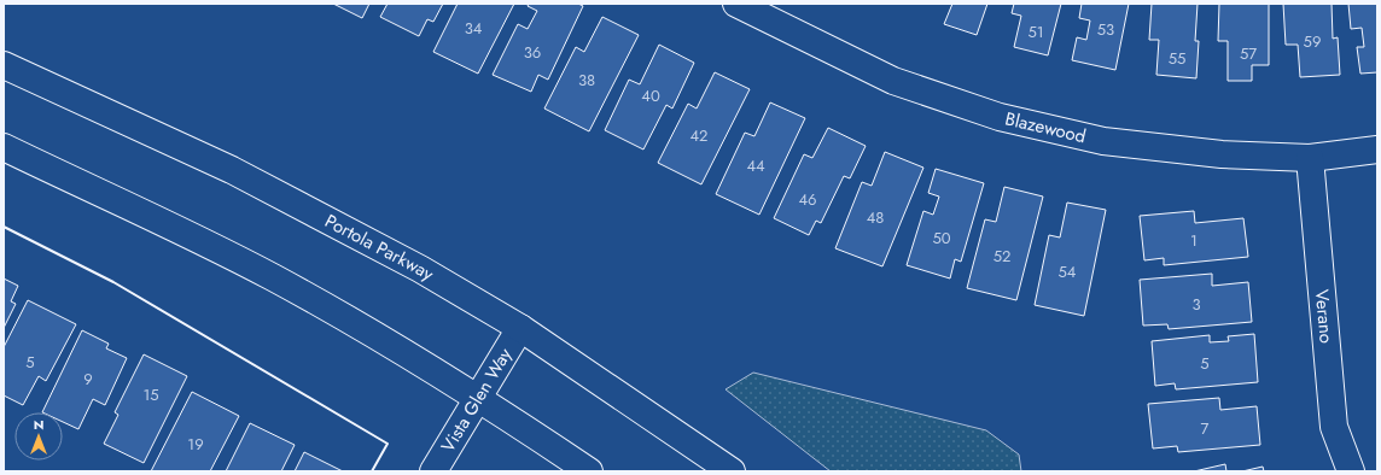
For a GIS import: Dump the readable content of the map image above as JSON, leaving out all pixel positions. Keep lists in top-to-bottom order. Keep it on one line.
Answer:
{"streets":{"main road":["Blazewood","Portola Parkway","Verano","Vista Glen Way"]},"crossings":[["Blazewood","Verano"],["Portola Parkway","Vista Glen Way"]],"house_numbers":["34","53","51","59","36","57","55","38","40","42","44","46","48","50","1","52","54","3","5","5","9","15","7","19"],"north":"top"}
